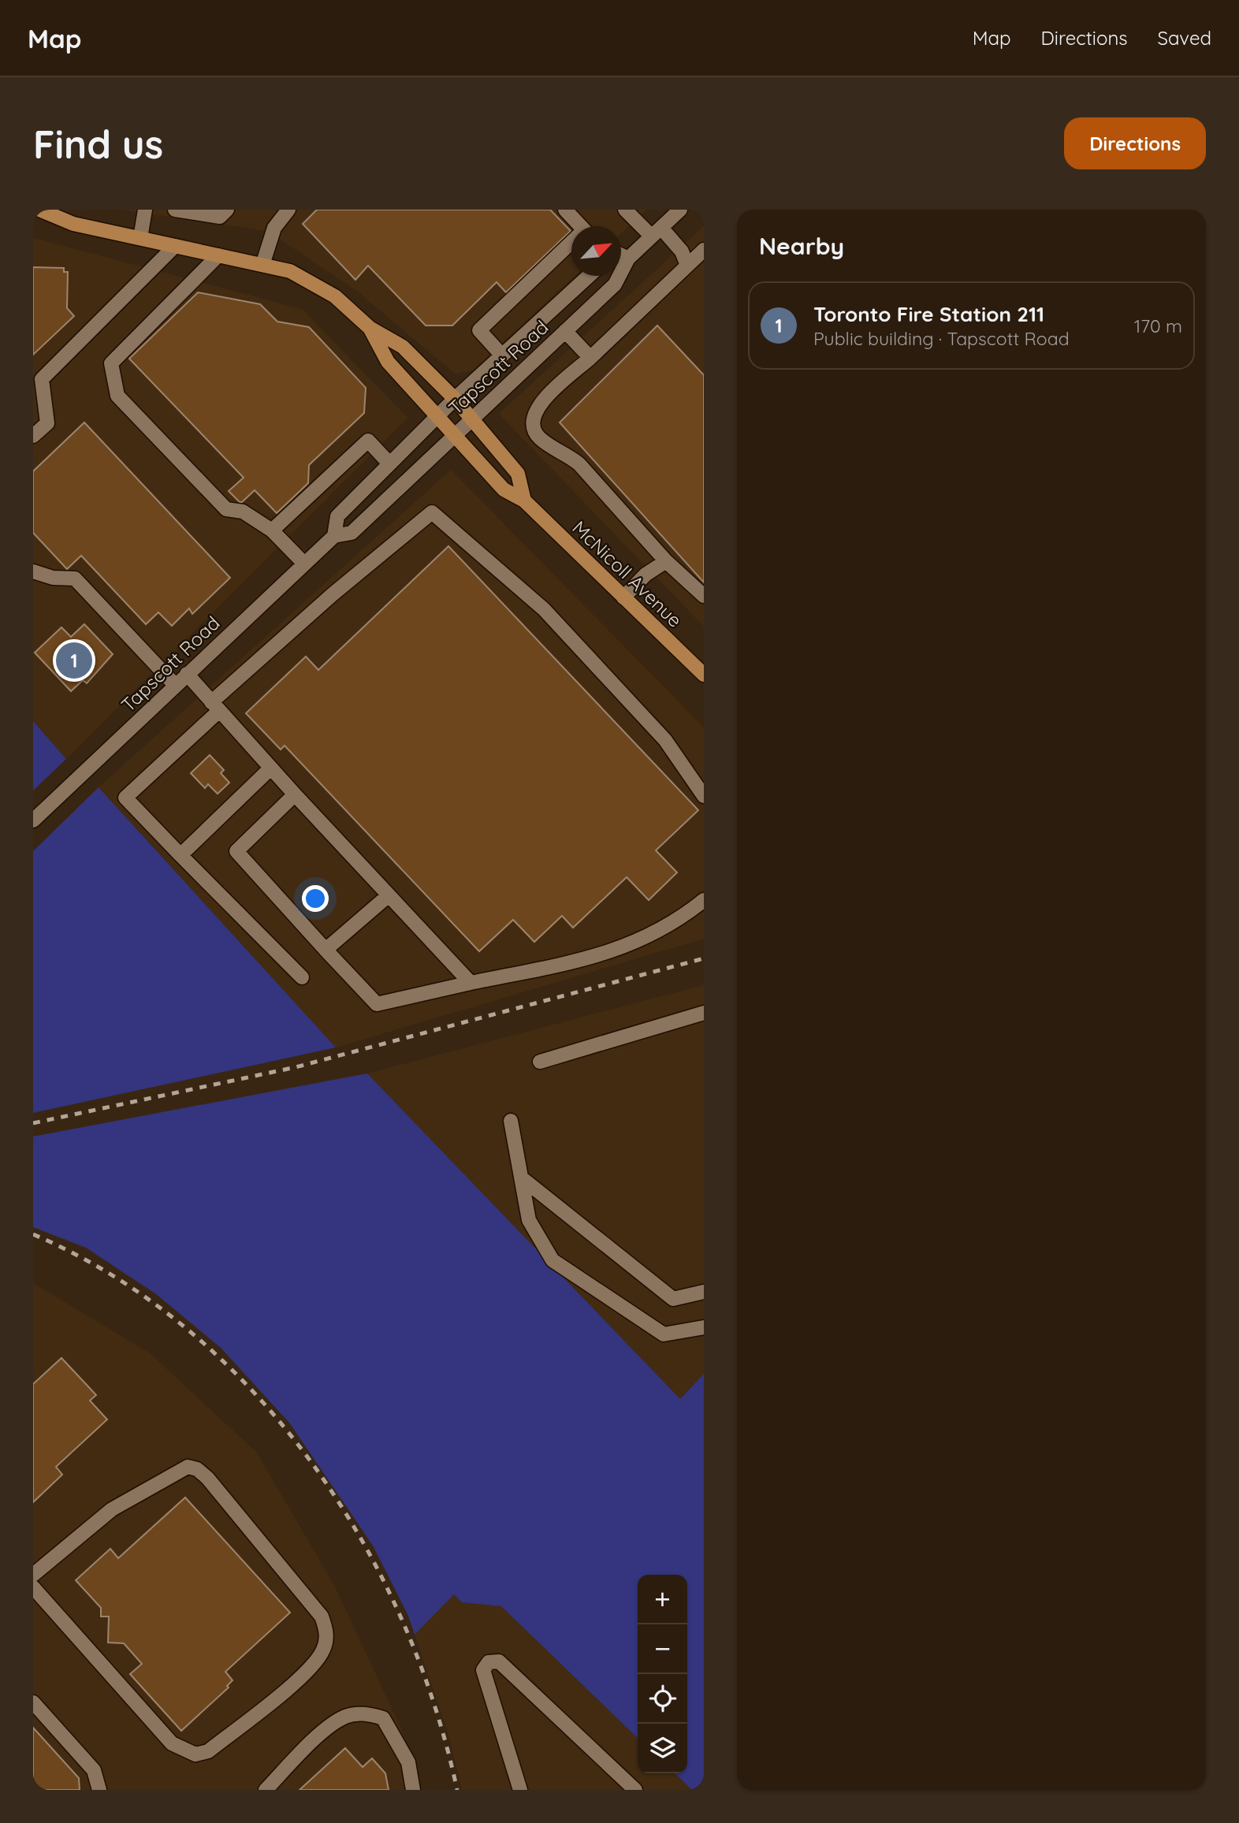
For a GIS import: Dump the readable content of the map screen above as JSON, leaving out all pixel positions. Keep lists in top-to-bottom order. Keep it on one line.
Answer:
{"streets":{"main road":["McNicoll Avenue"],"street":["Tapscott Road"]},"crossings":[["Tapscott Road","McNicoll Avenue"]],"north":"top right","page":{"header":"Map","nav":["Map","Directions","Saved"],"buttons":"Directions","title":"Find us","heading":"Nearby","list":[{"mark":"1","name":"Toronto Fire Station 211","note":"Public building · Tapscott Road","value":"170 m"}],"pins":"1","map_buttons":["+","−"]}}
